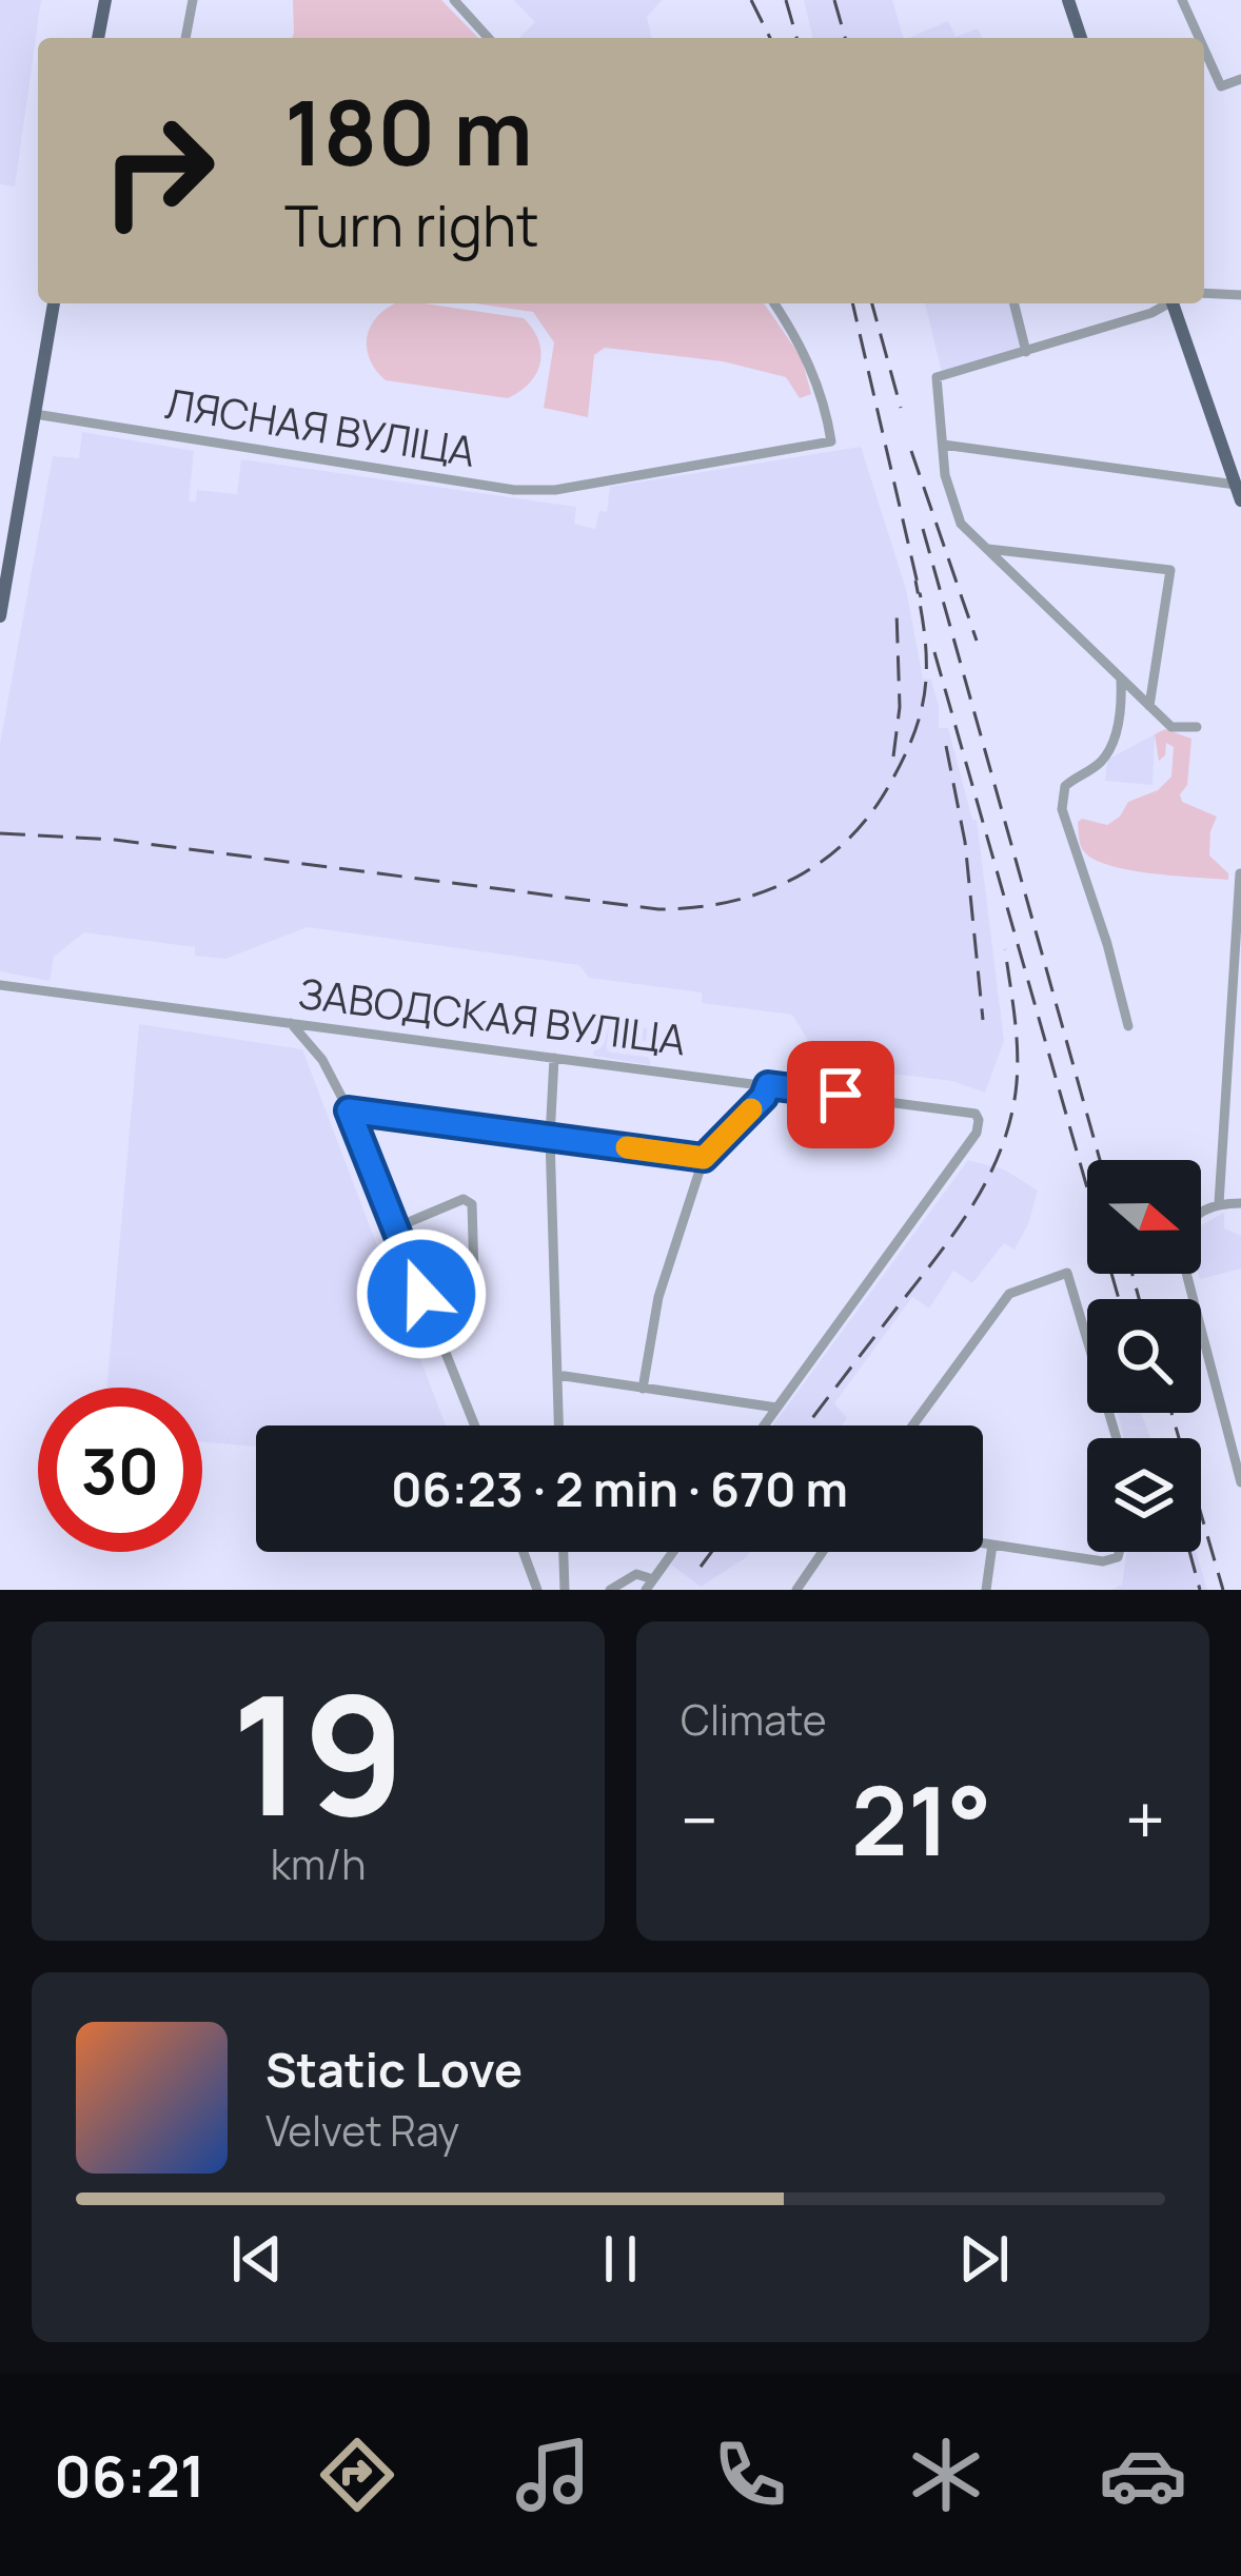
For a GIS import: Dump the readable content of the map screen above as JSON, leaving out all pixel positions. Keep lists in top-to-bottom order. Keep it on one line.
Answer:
{"streets":{"street":["ЛЯСНАЯ ВУЛІЦА","ЗАВОДСКАЯ ВУЛІЦА"]},"north":"right","page":{"turn":["180 m","Turn right"],"limit":"30","trip":"06:23 · 2 min · 670 m","tile":[["19","km/h"],"Climate"],"heat":["−","21°","+"],"song":["Static Love","Velvet Ray"],"tabs":"06:21"}}
